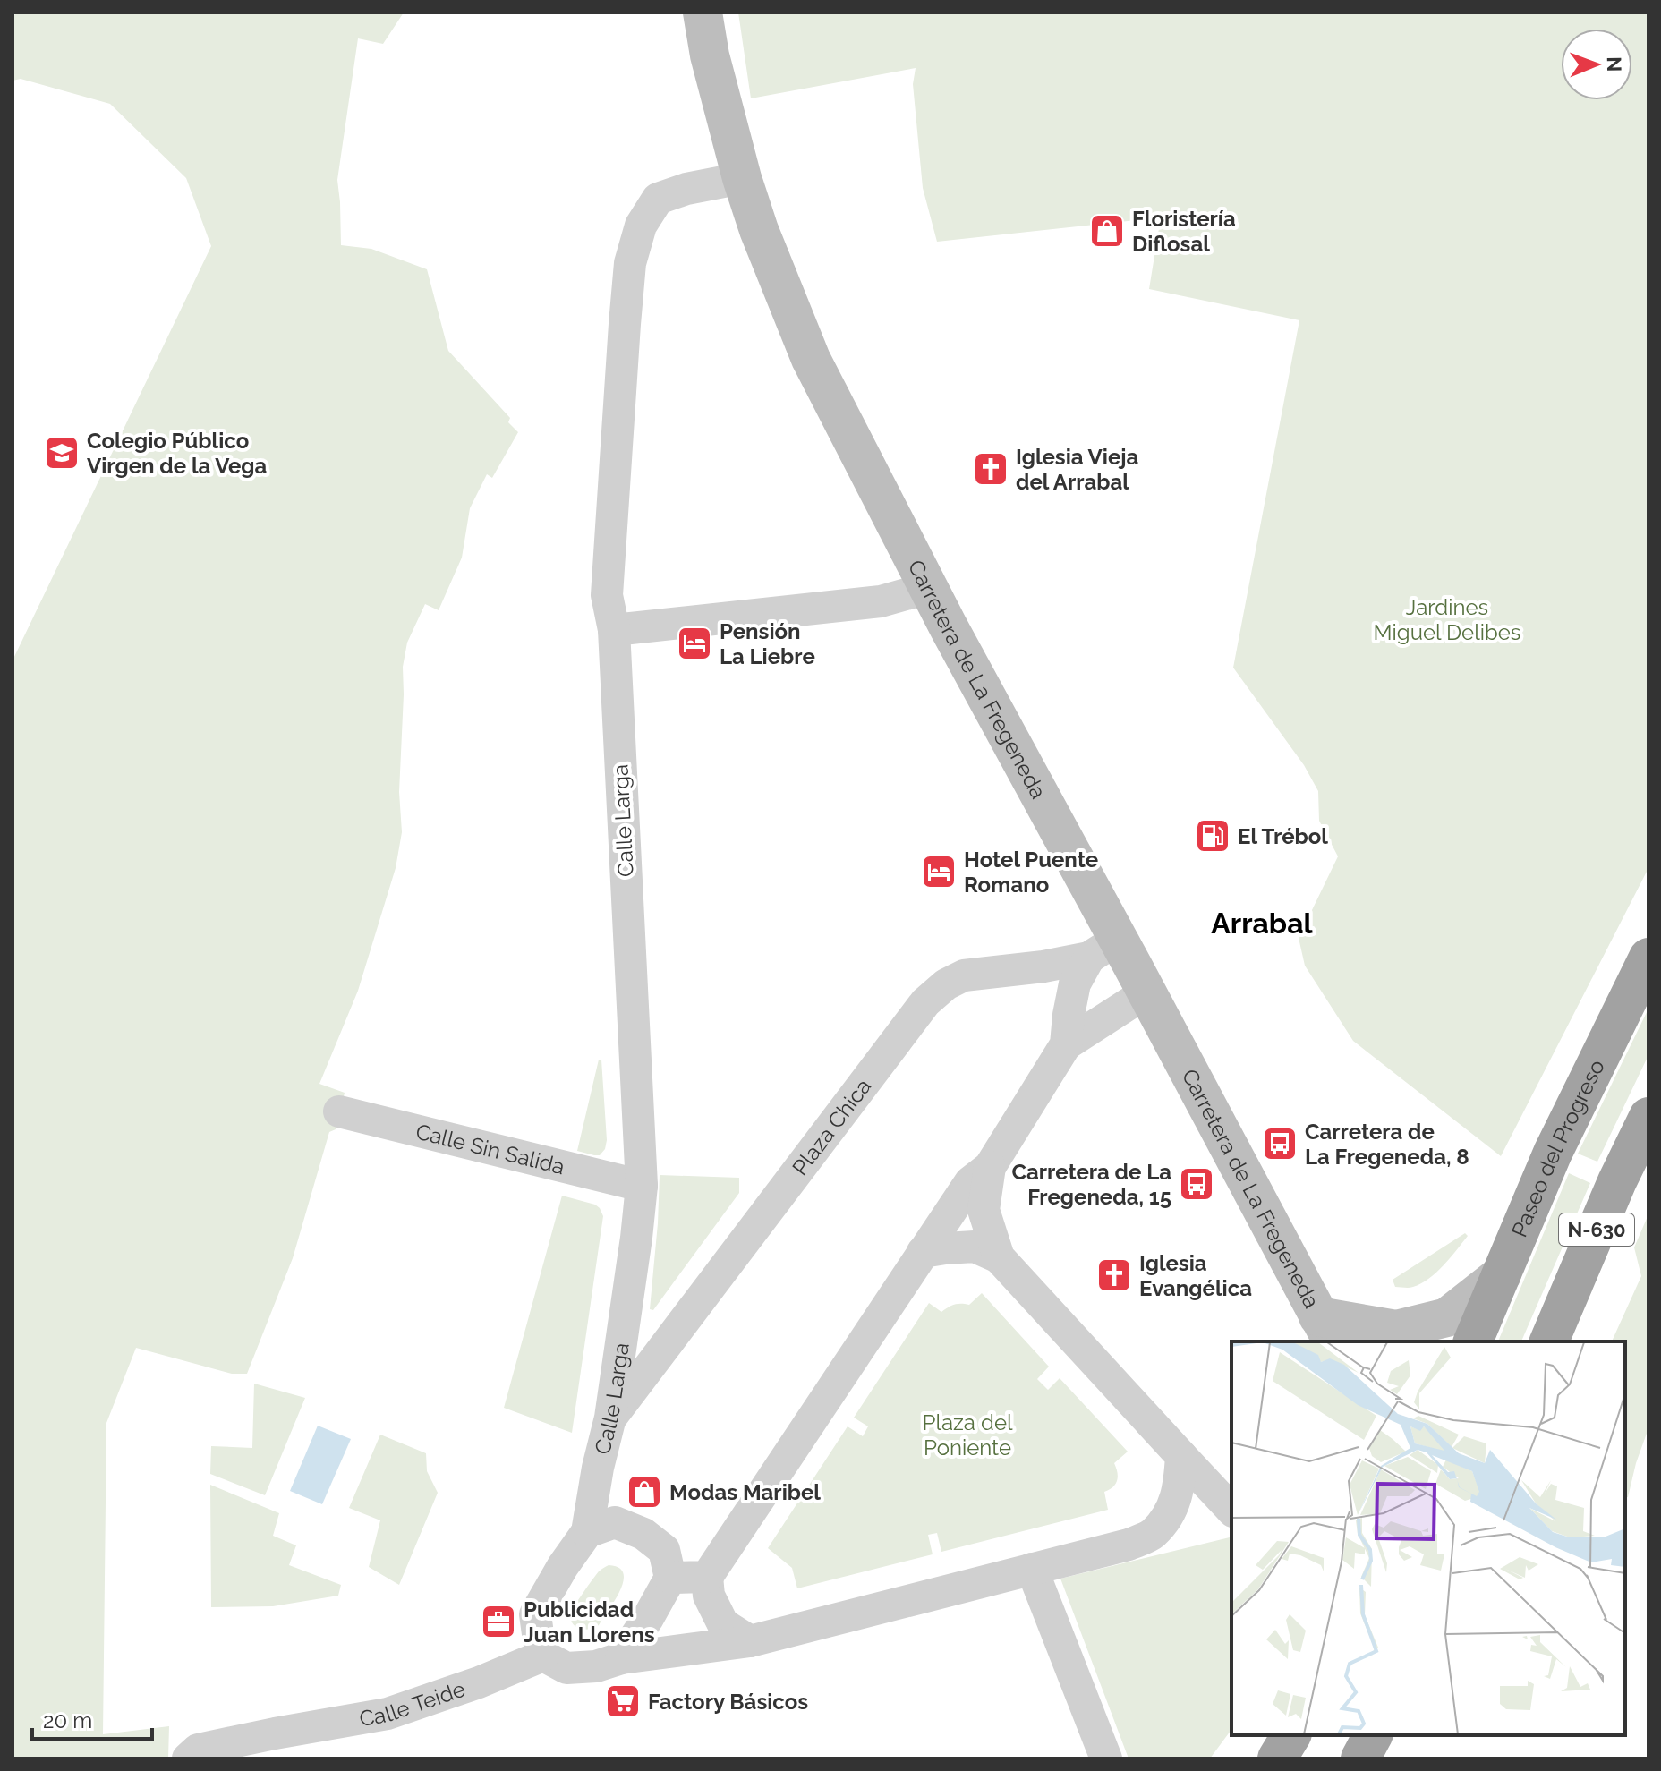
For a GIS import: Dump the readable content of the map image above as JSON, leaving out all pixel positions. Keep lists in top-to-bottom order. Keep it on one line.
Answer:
{"streets":{"highway":["Paseo del Progreso","N-630"],"main road":["Carretera de La Fregeneda"],"street":["Calle Larga","Plaza Chica","Calle Sin Salida","Calle Teide"]},"crossings":[["Carretera de La Fregeneda","Calle Larga"],["Carretera de La Fregeneda","Plaza Chica"],["Carretera de La Fregeneda","Paseo del Progreso"],["Calle Larga","Plaza Chica"],["Calle Larga","Calle Sin Salida"],["Calle Larga","Calle Teide"]],"districts":["Arrabal"],"parks":["Jardines Miguel Delibes","Plaza del Poniente"],"places":{"shop":["Floristería Diflosal","Modas Maribel"],"school or university":["Colegio Público Virgen de la Vega"],"church":["Iglesia Vieja del Arrabal","Iglesia Evangélica"],"hotel":["Pensión La Liebre","Hotel Puente Romano"],"fuel station":["El Trébol"],"bus stop":["Carretera de La Fregeneda, 8","Carretera de La Fregeneda, 15"],"office":["Publicidad Juan Llorens"],"supermarket":["Factory Básicos"]},"scale_bar":"20 m","north":"right"}
